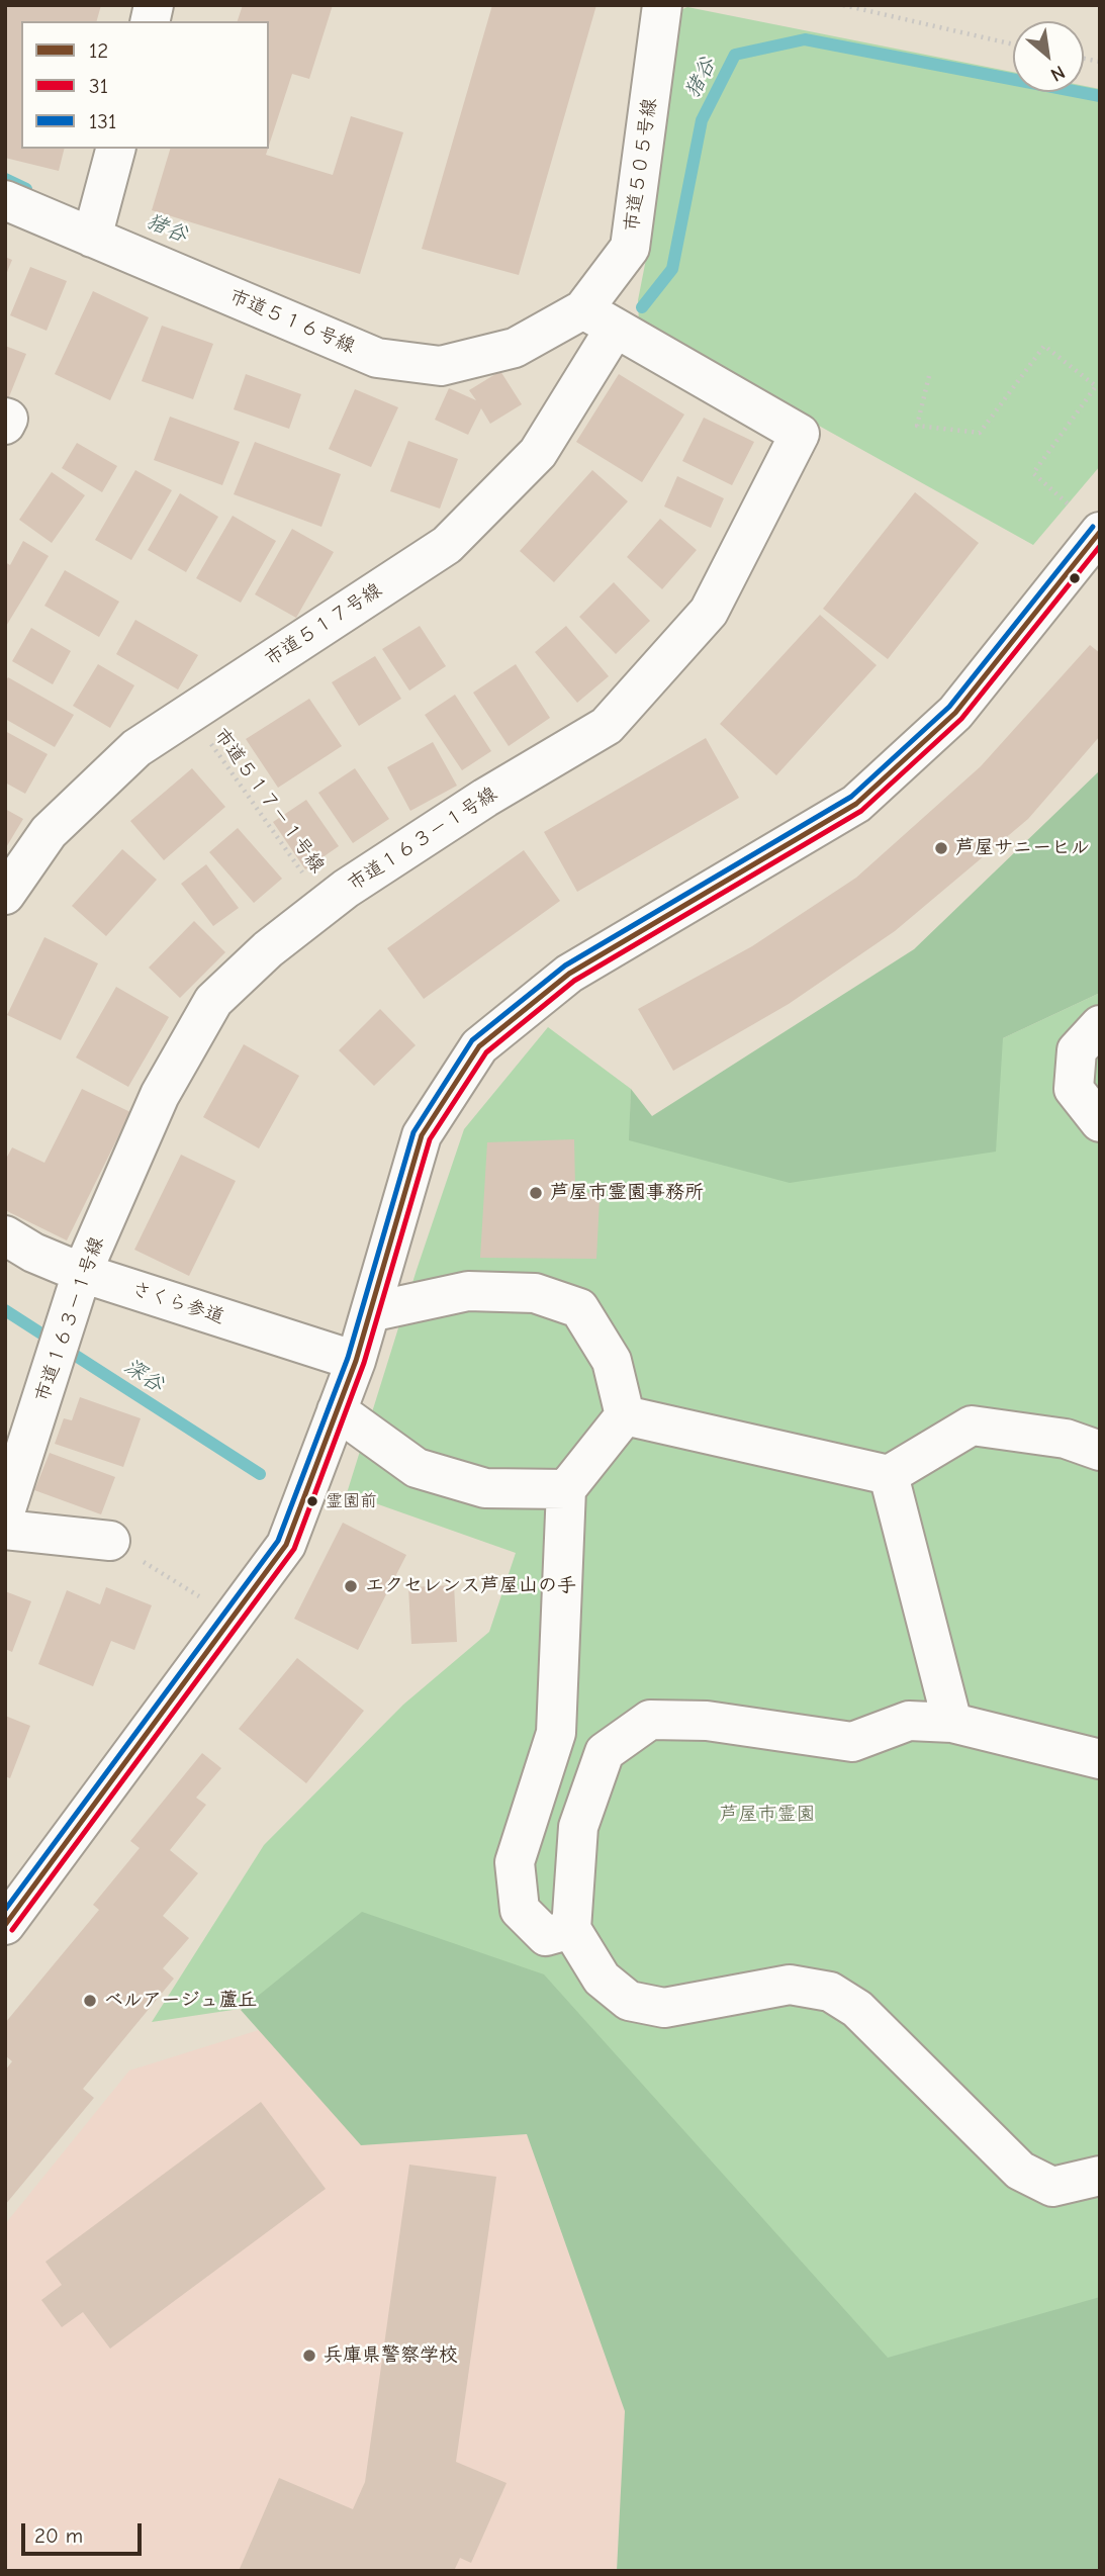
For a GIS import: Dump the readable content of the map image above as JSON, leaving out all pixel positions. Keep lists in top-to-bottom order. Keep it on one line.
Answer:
{"streets":{"street":["市道５０５号線","市道５１６号線","市道５１７号線","市道１６３－１号線","さくら参道"],"path":["市道５１７－１号線"]},"crossings":[["市道５０５号線","市道５１６号線"],["市道５０５号線","市道５１７号線"],["市道５０５号線","市道１６３－１号線"],["市道５１６号線","市道５１７号線"],["市道５１６号線","市道１６３－１号線"],["市道５１７号線","市道５１７－１号線"],["市道５１７号線","市道１６３－１号線"],["市道５１７－１号線","市道１６３－１号線"],["市道１６３－１号線","さくら参道"]],"water":["猪谷","深谷"],"parks":["芦屋市霊園"],"places":["芦屋サニーヒル","芦屋市霊園事務所","霊園前","エクセレンス芦屋山の手","ベルアージュ蘆丘","兵庫県警察学校"],"lines":["transit line 131","transit line 12","transit line 31"],"legend":["12","31","131"],"scale_bar":"20 m","north":"bottom right"}
